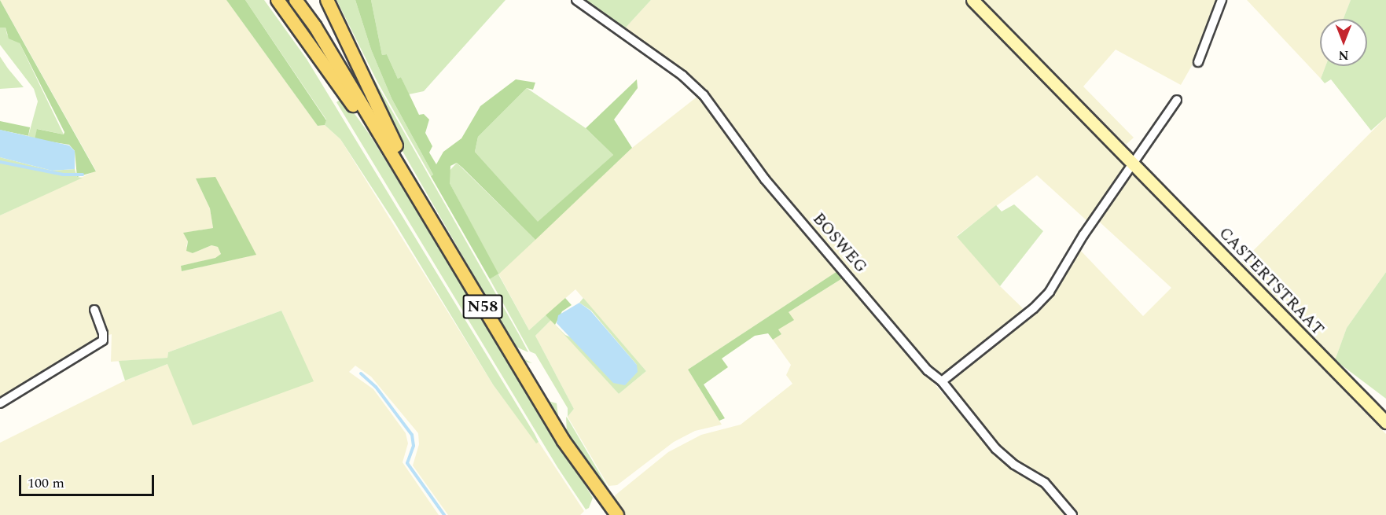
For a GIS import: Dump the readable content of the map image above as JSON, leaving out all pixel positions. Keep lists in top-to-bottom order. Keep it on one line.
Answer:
{"streets":{"main road":["CASTERTSTRAAT","N58"],"street":["BOSWEG"]},"scale_bar":"100 m","north":"bottom"}
